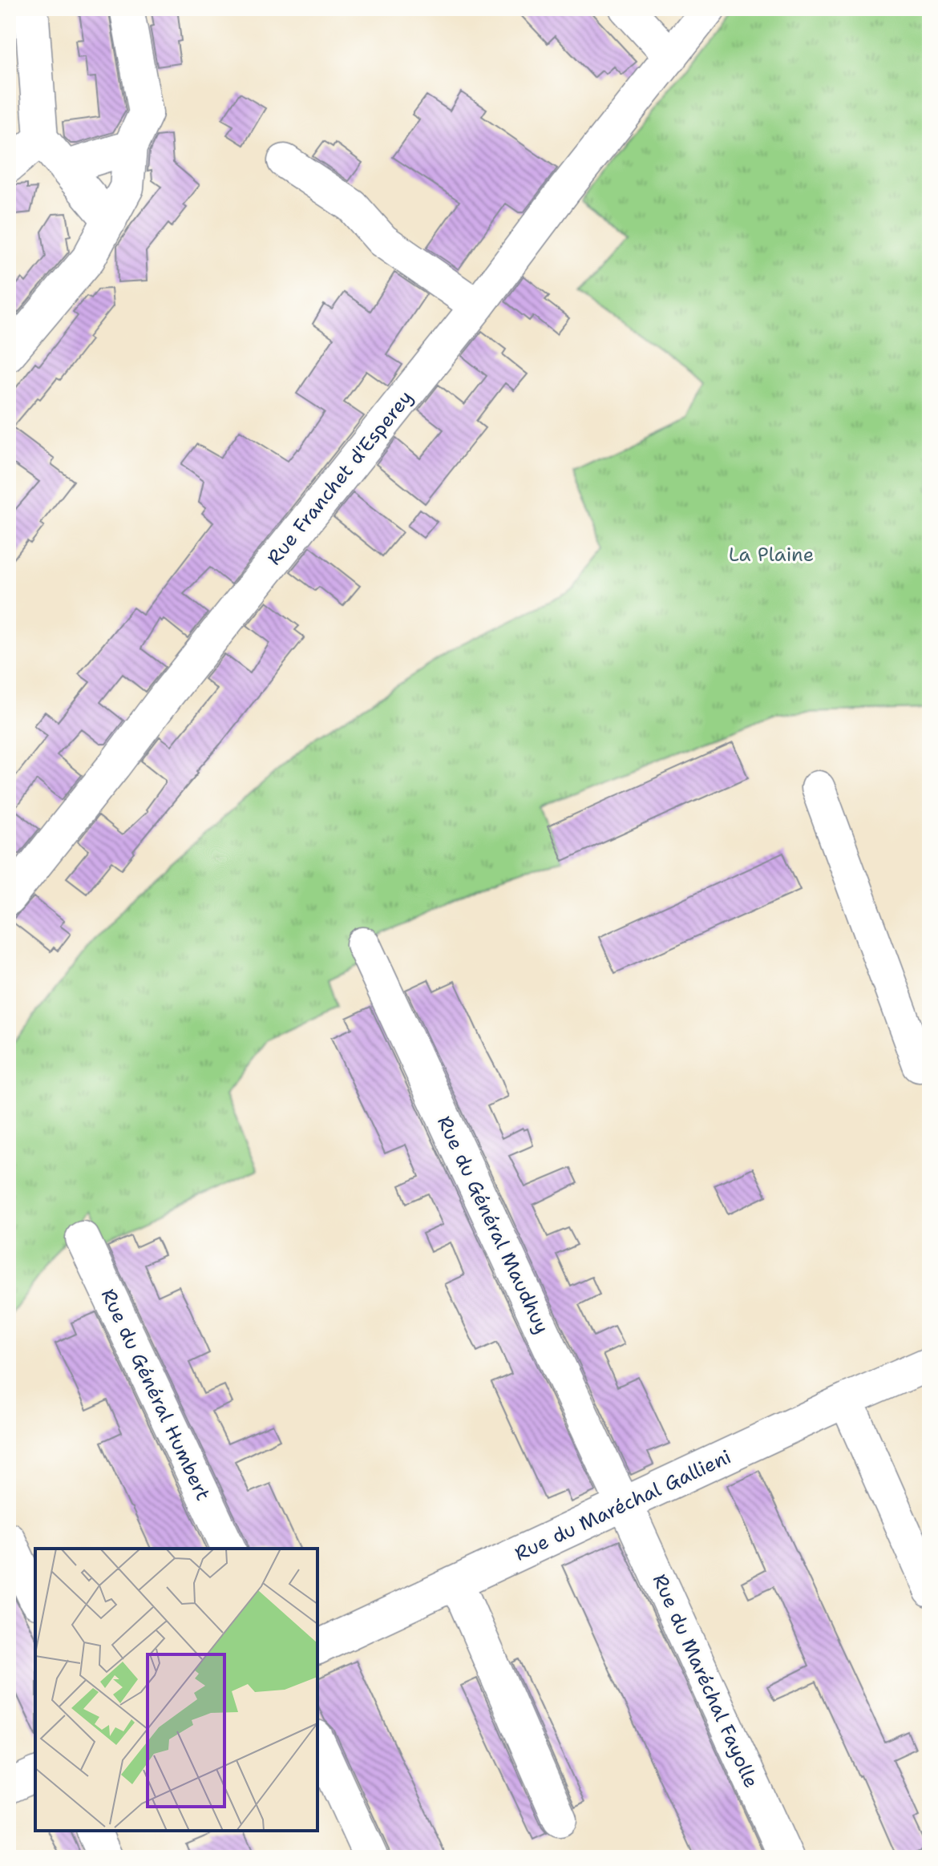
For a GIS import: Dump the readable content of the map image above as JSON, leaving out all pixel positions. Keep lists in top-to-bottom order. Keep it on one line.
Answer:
{"streets":{"street":["Rue Franchet d'Esperey","Rue du Général Maudhuy","Rue du Général Humbert","Rue du Maréchal Gallieni","Rue du Maréchal Fayolle"]},"crossings":[["Rue du Général Maudhuy","Rue du Maréchal Gallieni"],["Rue du Général Maudhuy","Rue du Maréchal Fayolle"],["Rue du Maréchal Gallieni","Rue du Maréchal Fayolle"]],"parks":["La Plaine"]}
